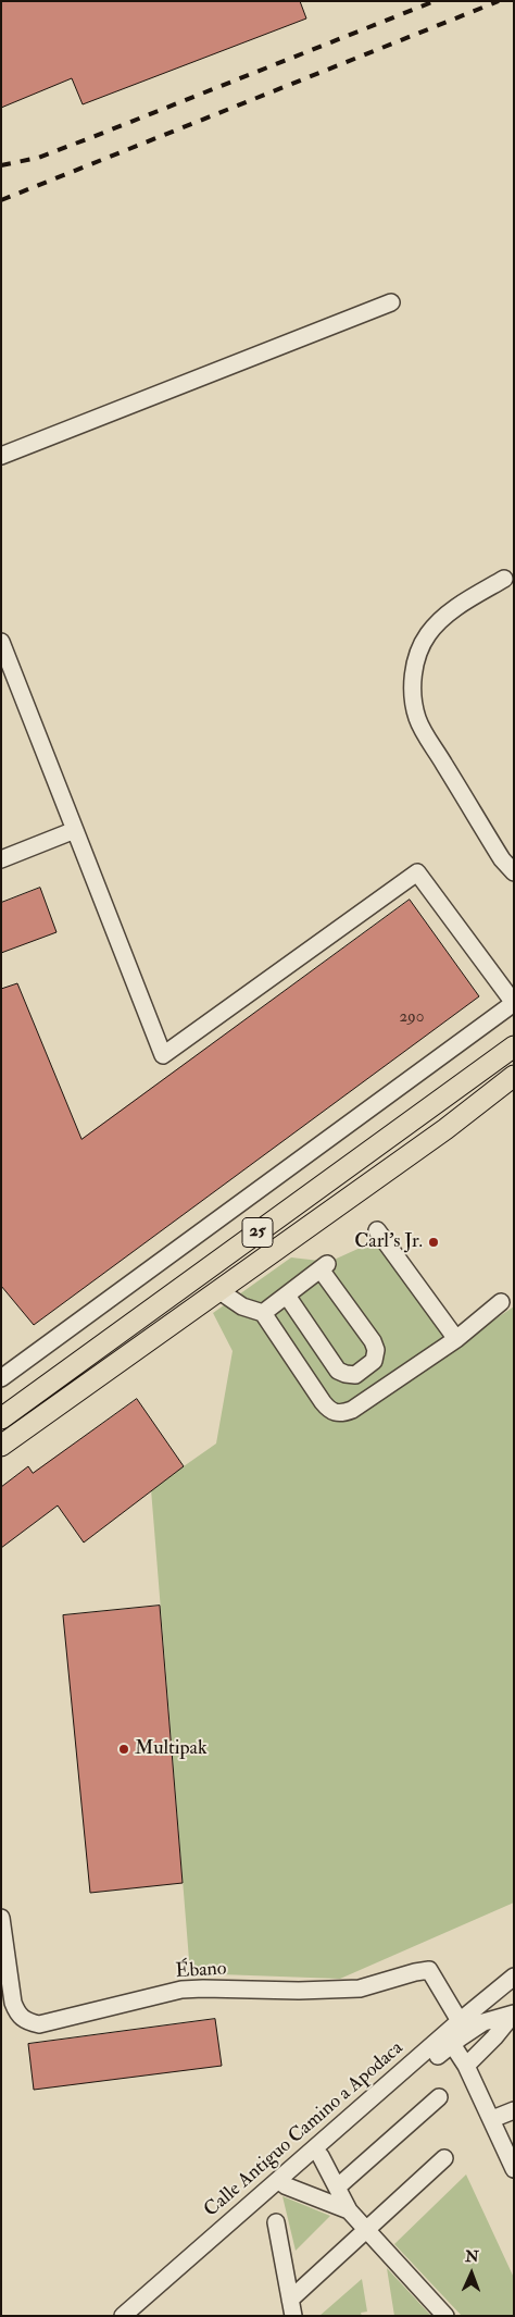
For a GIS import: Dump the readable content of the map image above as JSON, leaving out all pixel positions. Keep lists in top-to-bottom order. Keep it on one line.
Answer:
{"streets":{"main road":["25"],"street":["Ébano","Calle Antiguo Camino a Apodaca"]},"crossings":[["Ébano","Calle Antiguo Camino a Apodaca"]],"places":["Carl's Jr.","Multipak"],"house_numbers":["290"],"north":"top"}
